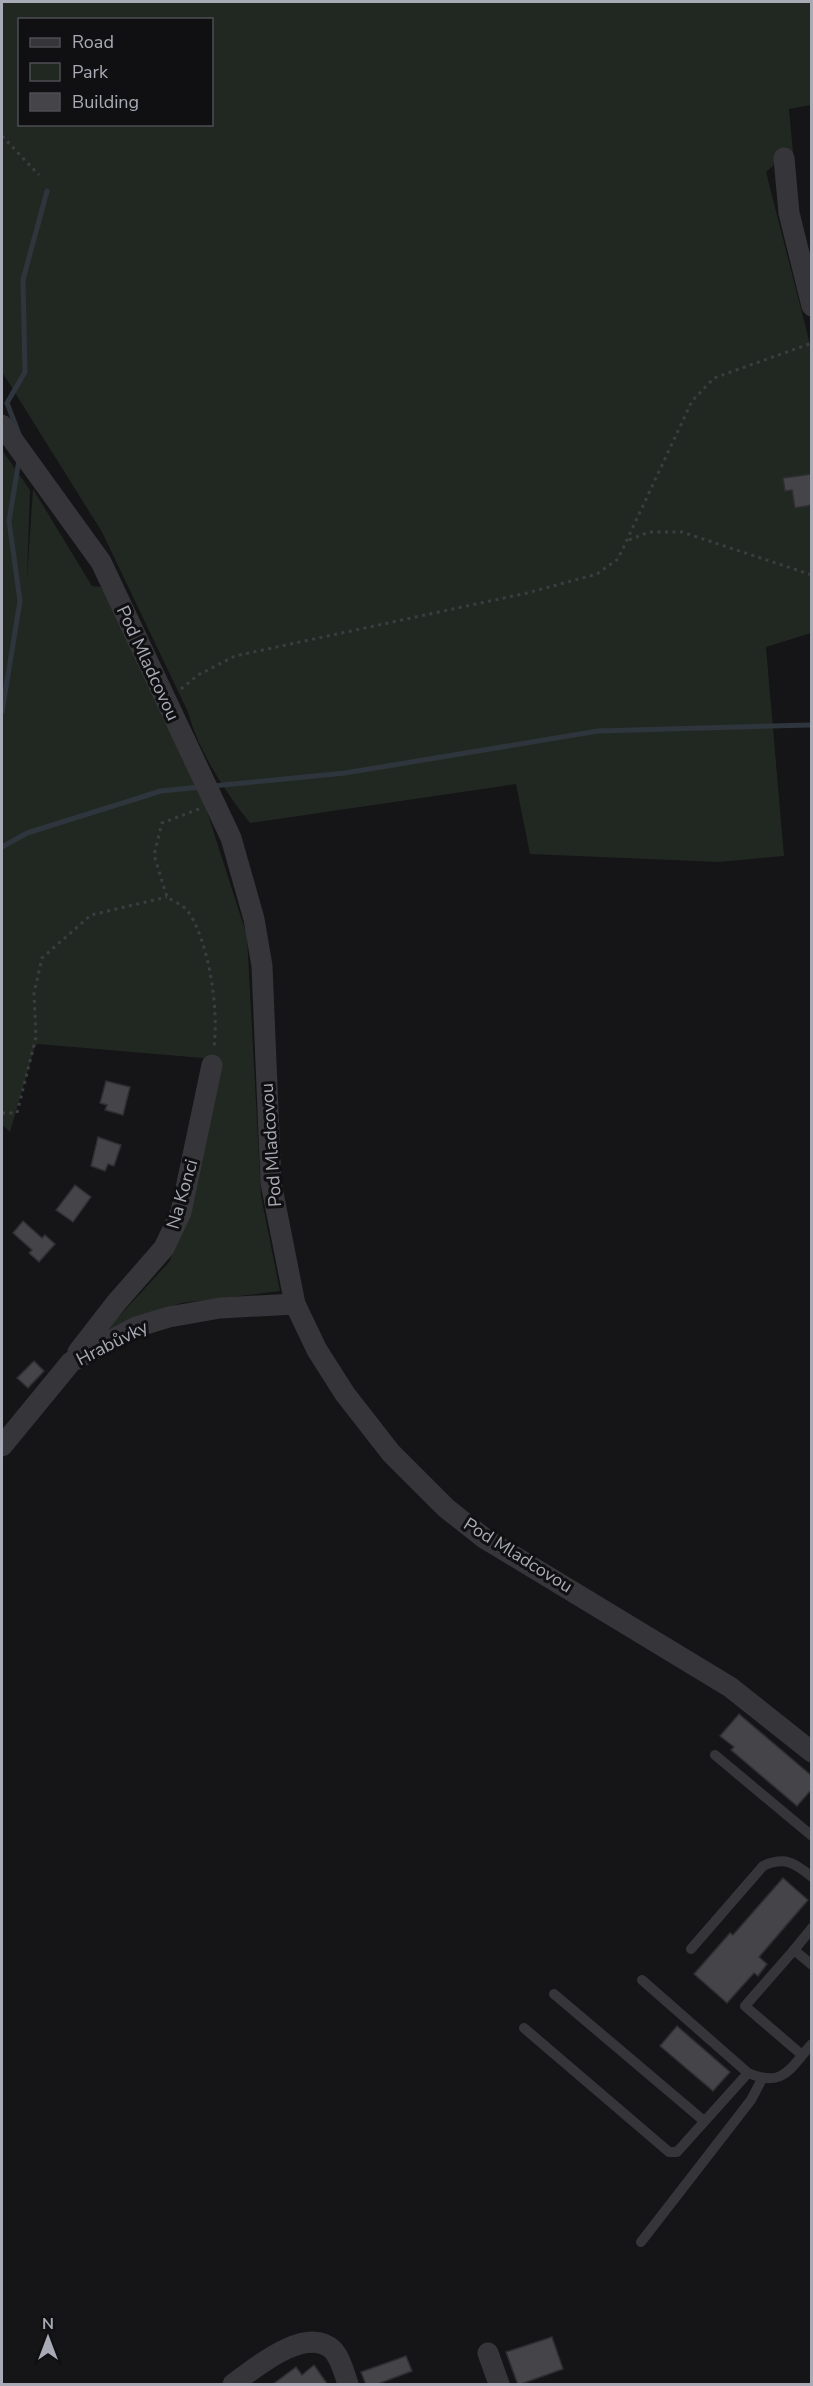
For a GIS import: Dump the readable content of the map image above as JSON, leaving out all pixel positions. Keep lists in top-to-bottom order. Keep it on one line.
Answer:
{"streets":{"street":["Pod Mladcovou","Na Konci","Hrabůvky"]},"crossings":[["Pod Mladcovou","Hrabůvky"],["Na Konci","Hrabůvky"]],"legend":["Road","Park","Building"],"north":"top"}
